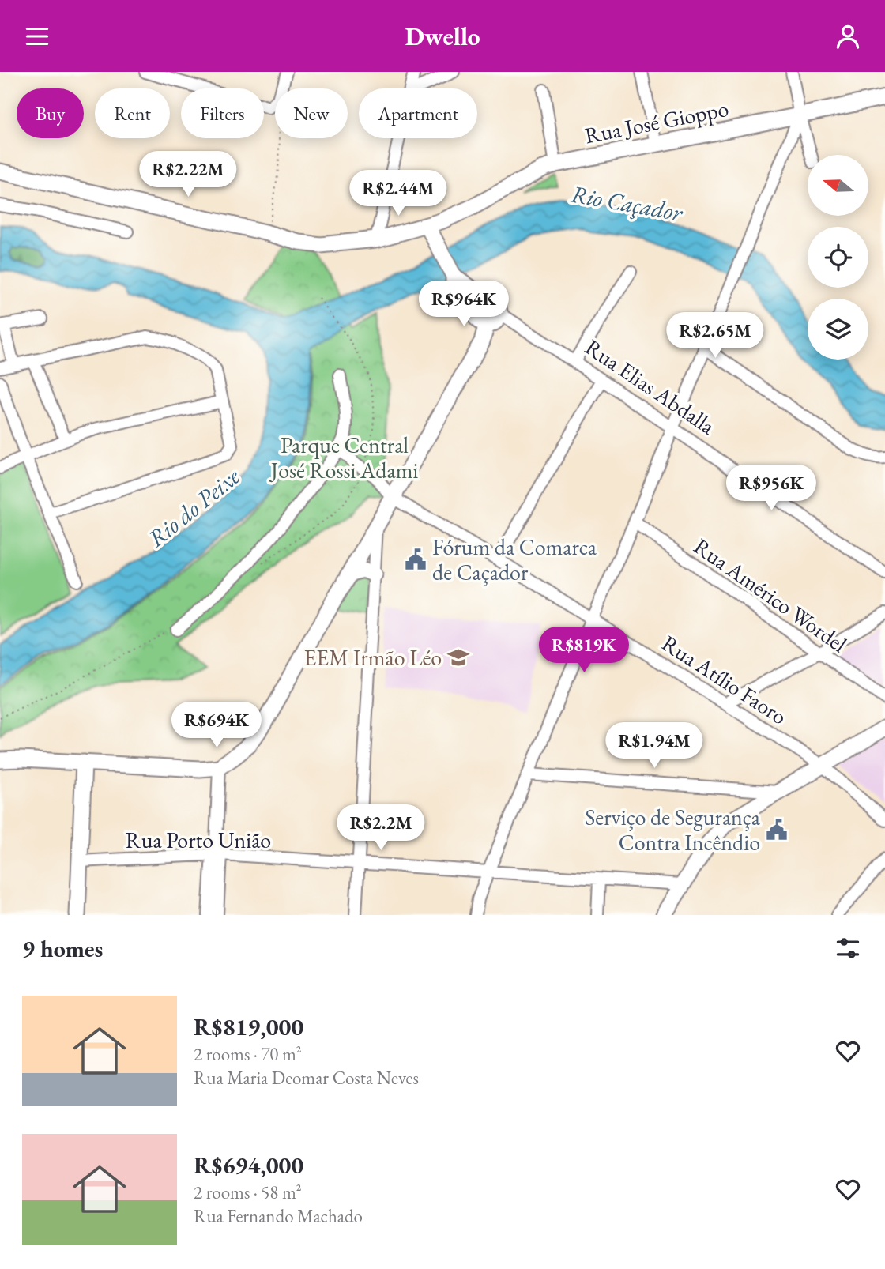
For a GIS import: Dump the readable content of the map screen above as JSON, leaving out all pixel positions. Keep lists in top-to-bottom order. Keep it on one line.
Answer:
{"streets":{"main road":["Rua José Gioppo"],"street":["Rua Elias Abdalla","Rua Américo Wordel","Rua Atílio Faoro","Rua Porto União"]},"water":["Rio Caçador","Rio do Peixe"],"parks":["Parque Central José Rossi Adami"],"places":{"public building":["Fórum da Comarca de Caçador","Serviço de Segurança Contra Incêndio"],"school or university":["EEM Irmão Léo"]},"north":"left","page":{"header":"Dwello","chip":["Buy","Rent","Filters","New","Apartment"],"price":["R$2.22M","R$2.44M","R$964K","R$2.65M","R$956K","R$819K","R$694K","R$1.94M","R$2.2M"],"heading":"9 homes","list":[{"name":"R$819,000","note":"2 rooms · 70 m² · Rua Maria Deomar Costa Neves"},{"name":"R$694,000","note":"2 rooms · 58 m² · Rua Fernando Machado"}]}}
